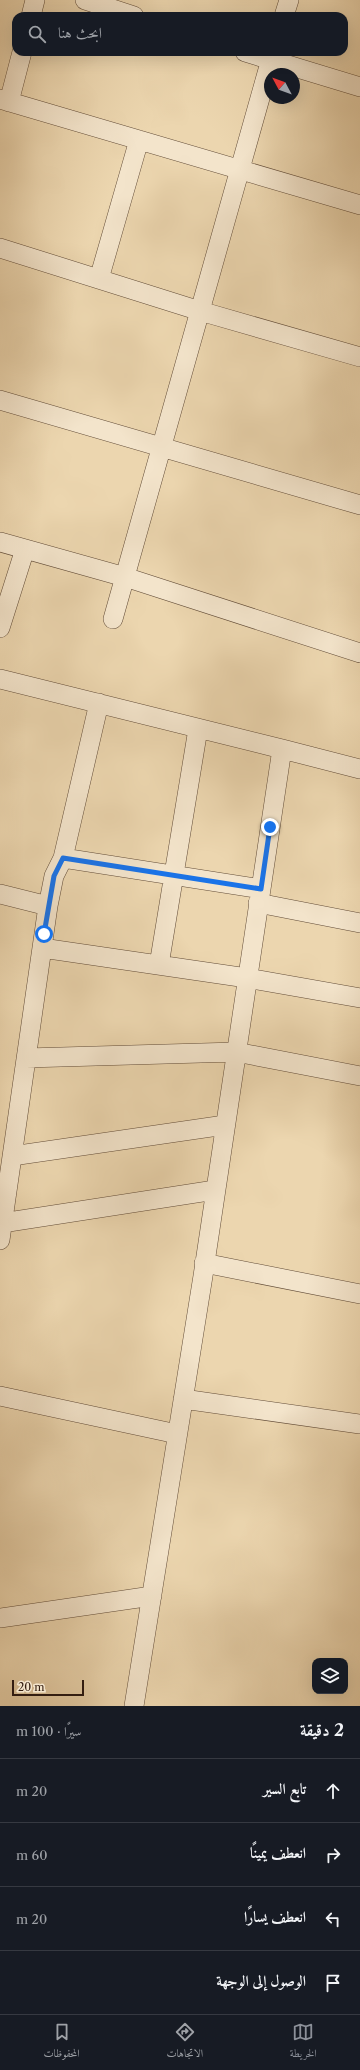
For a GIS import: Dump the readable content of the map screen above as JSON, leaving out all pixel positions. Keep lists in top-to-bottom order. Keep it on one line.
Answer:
{"scale_bar":"20 m","north":"top left","page":{"search":"ابحث هنا","scale":"20 m","heading":["2 دقيقة","سيرًا · 100 m"],"list":[["تابع السير","20 m"],["انعطف يمينًا","60 m"],["انعطف يسارًا","20 m"],"الوصول إلى الوجهة"],"nav":["الخريطة","الاتجاهات","المحفوظات"]}}
